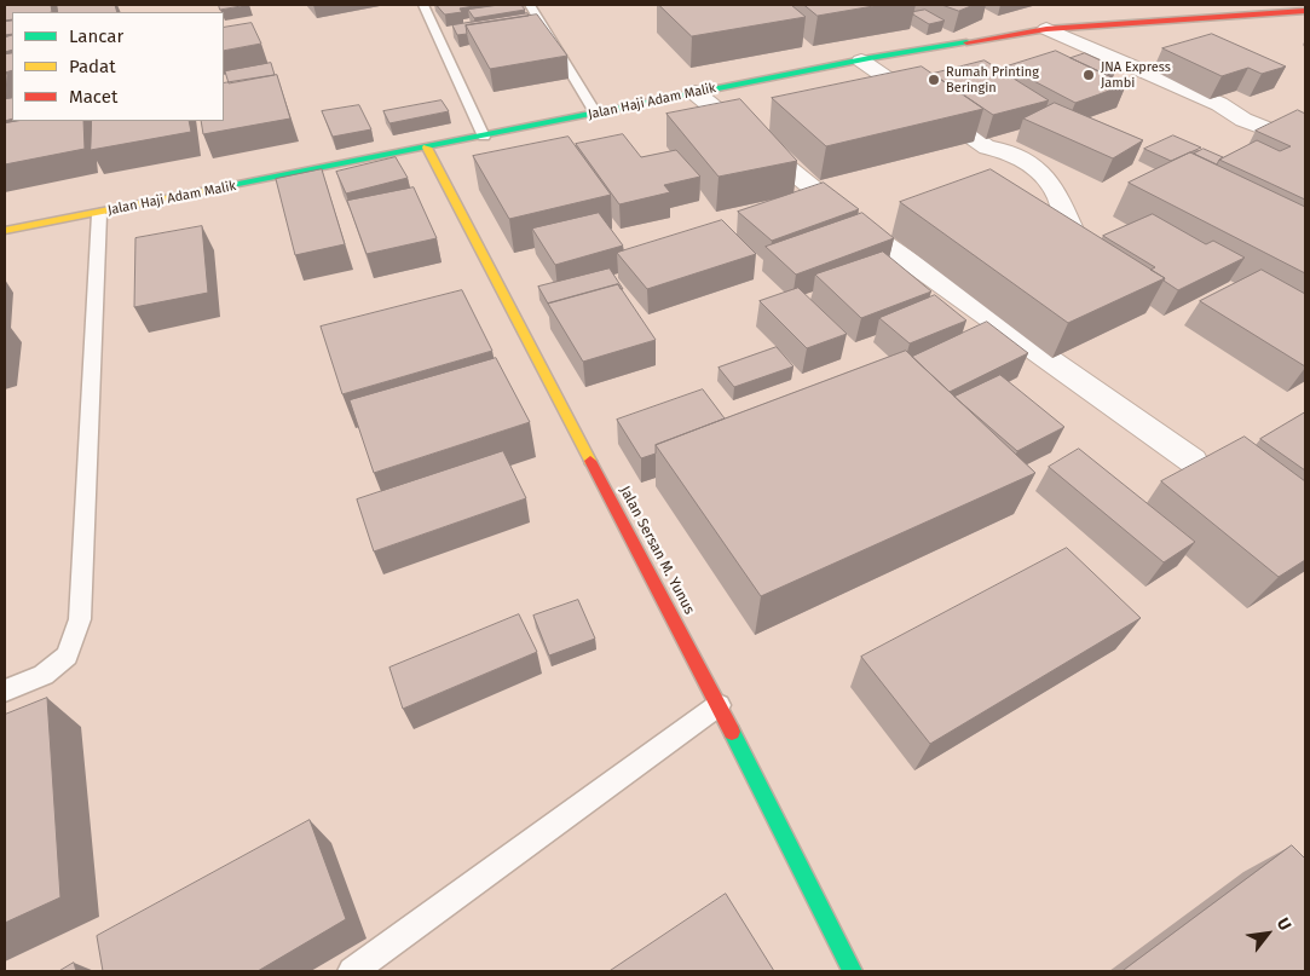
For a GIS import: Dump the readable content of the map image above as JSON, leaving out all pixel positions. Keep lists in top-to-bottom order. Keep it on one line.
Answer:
{"streets":{"main road":["Jalan Haji Adam Malik","Jalan Sersan M. Yunus"]},"crossings":[["Jalan Haji Adam Malik","Jalan Sersan M. Yunus"]],"places":["JNA Express Jambi","Rumah Printing Beringin"],"legend":["Lancar","Padat","Macet"],"north":"top right"}
